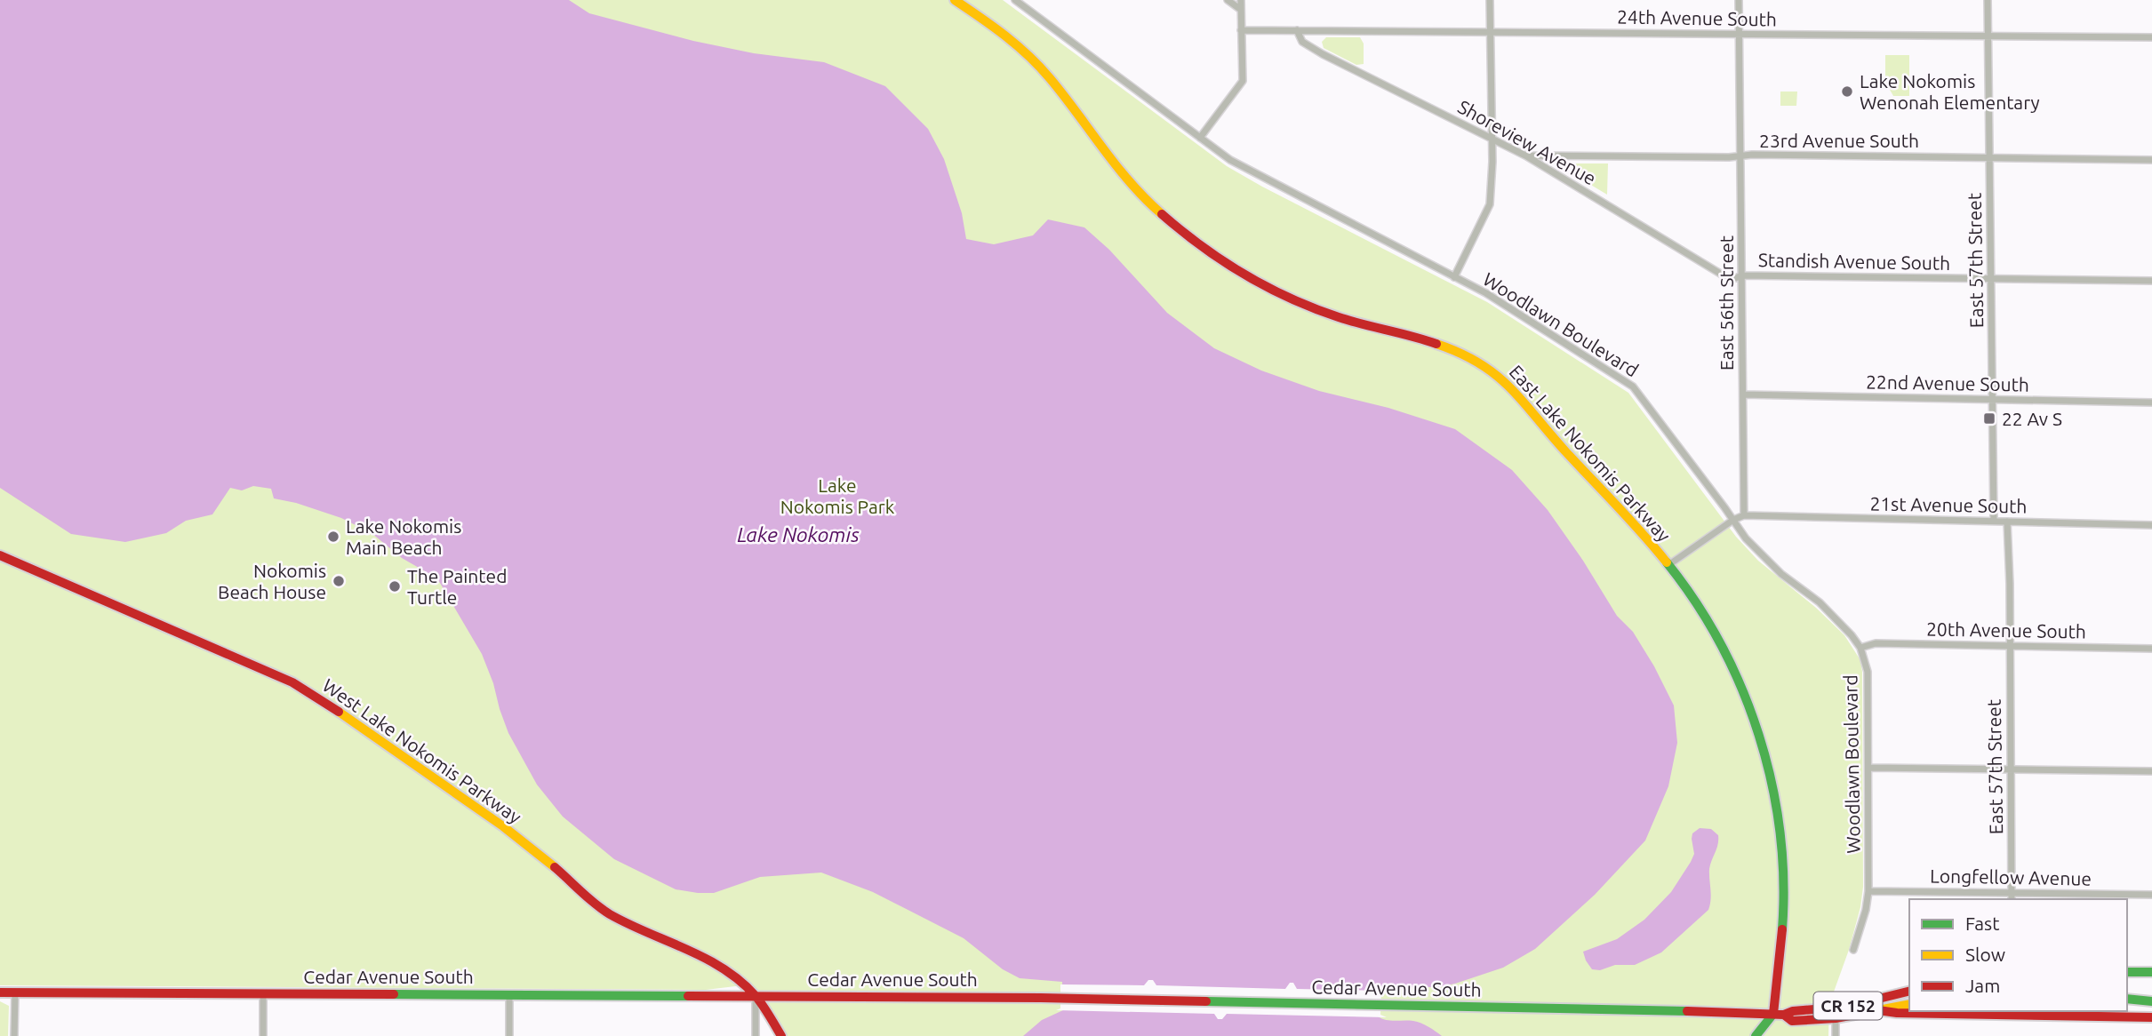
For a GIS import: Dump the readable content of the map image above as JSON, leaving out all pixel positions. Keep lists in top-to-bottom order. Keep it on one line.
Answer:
{"streets":{"main road":["East Lake Nokomis Parkway","West Lake Nokomis Parkway","Cedar Avenue South","CR 152"],"street":["24th Avenue South","23rd Avenue South","Shoreview Avenue","East 57th Street","Standish Avenue South","East 56th Street","Woodlawn Boulevard","22nd Avenue South","21st Avenue South","20th Avenue South","Longfellow Avenue"]},"crossings":[["24th Avenue South","Shoreview Avenue"],["24th Avenue South","East 57th Street"],["24th Avenue South","East 56th Street"],["23rd Avenue South","Shoreview Avenue"],["23rd Avenue South","East 57th Street"],["23rd Avenue South","East 56th Street"],["Shoreview Avenue","Standish Avenue South"],["Shoreview Avenue","East 56th Street"],["East 57th Street","Standish Avenue South"],["East 57th Street","22nd Avenue South"],["East 57th Street","21st Avenue South"],["East 57th Street","20th Avenue South"],["East 57th Street","Longfellow Avenue"],["Standish Avenue South","East 56th Street"],["East 56th Street","22nd Avenue South"],["East 56th Street","21st Avenue South"],["Woodlawn Boulevard","20th Avenue South"],["Woodlawn Boulevard","Longfellow Avenue"],["East Lake Nokomis Parkway","Cedar Avenue South"],["West Lake Nokomis Parkway","Cedar Avenue South"]],"water":["Lake Nokomis"],"parks":["Lake Nokomis Park"],"places":{"other":["Lake Nokomis Wenonah Elementary","Lake Nokomis Main Beach","Nokomis Beach House","The Painted Turtle"],"transit":["22 Av S"]},"legend":["Fast","Slow","Jam"]}
